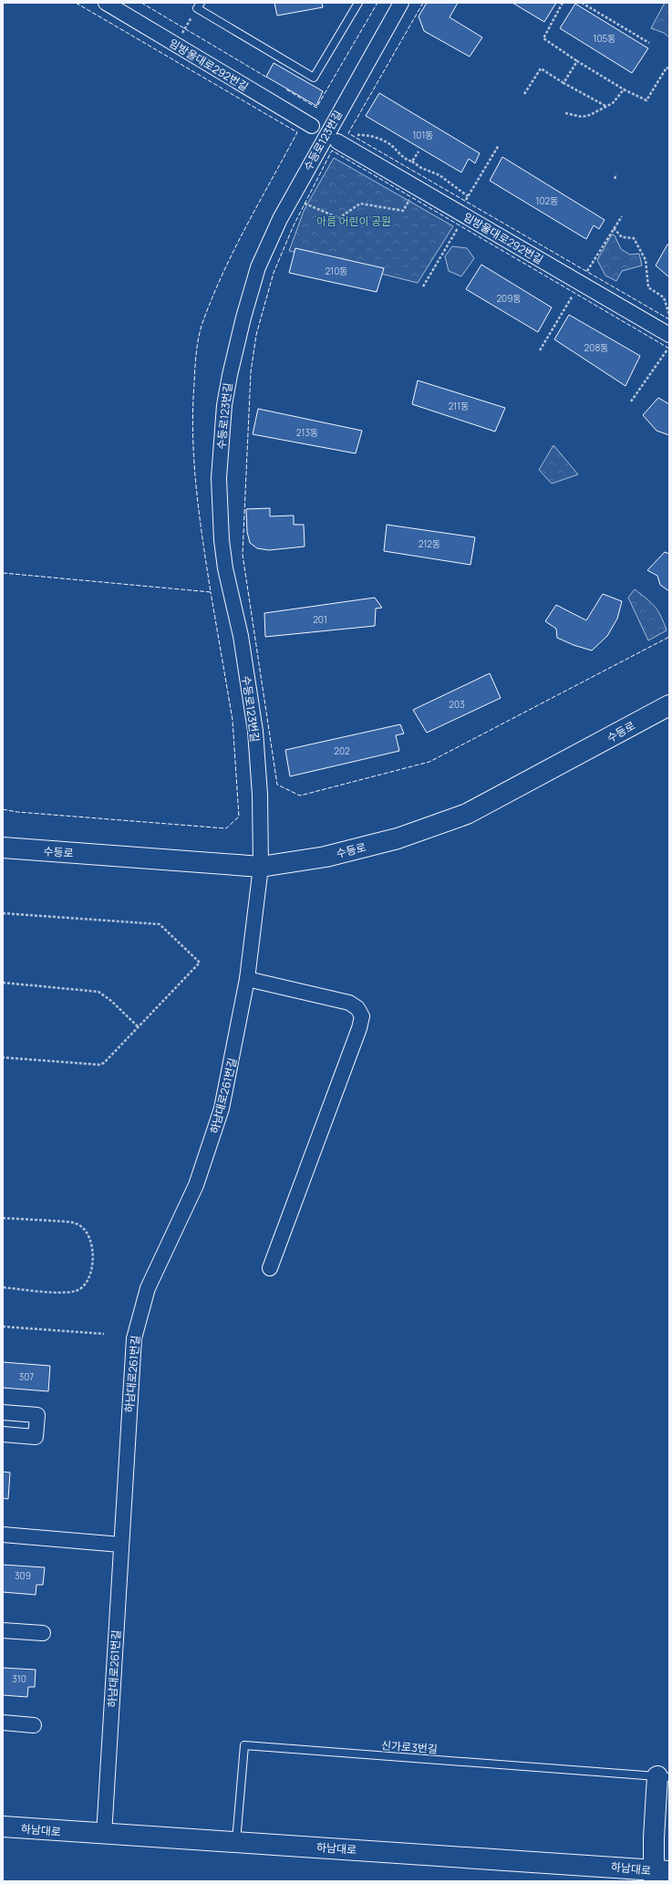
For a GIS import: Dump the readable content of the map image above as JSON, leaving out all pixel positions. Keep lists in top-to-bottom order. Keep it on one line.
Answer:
{"streets":{"street":["임방울대로292번길","수등로123번길","수등로","하남대로261번길","하남대로"],"lane":["신가로3번길"]},"crossings":[["수등로123번길","수등로"],["수등로123번길","하남대로261번길"],["수등로","하남대로261번길"],["하남대로261번길","하남대로"],["신가로3번길","하남대로"]],"parks":["아름 어린이 공원"],"house_numbers":["105동","101동","102동","210동","209동","208동","211동","213동","212동","201","203","202","307","309","310"]}
